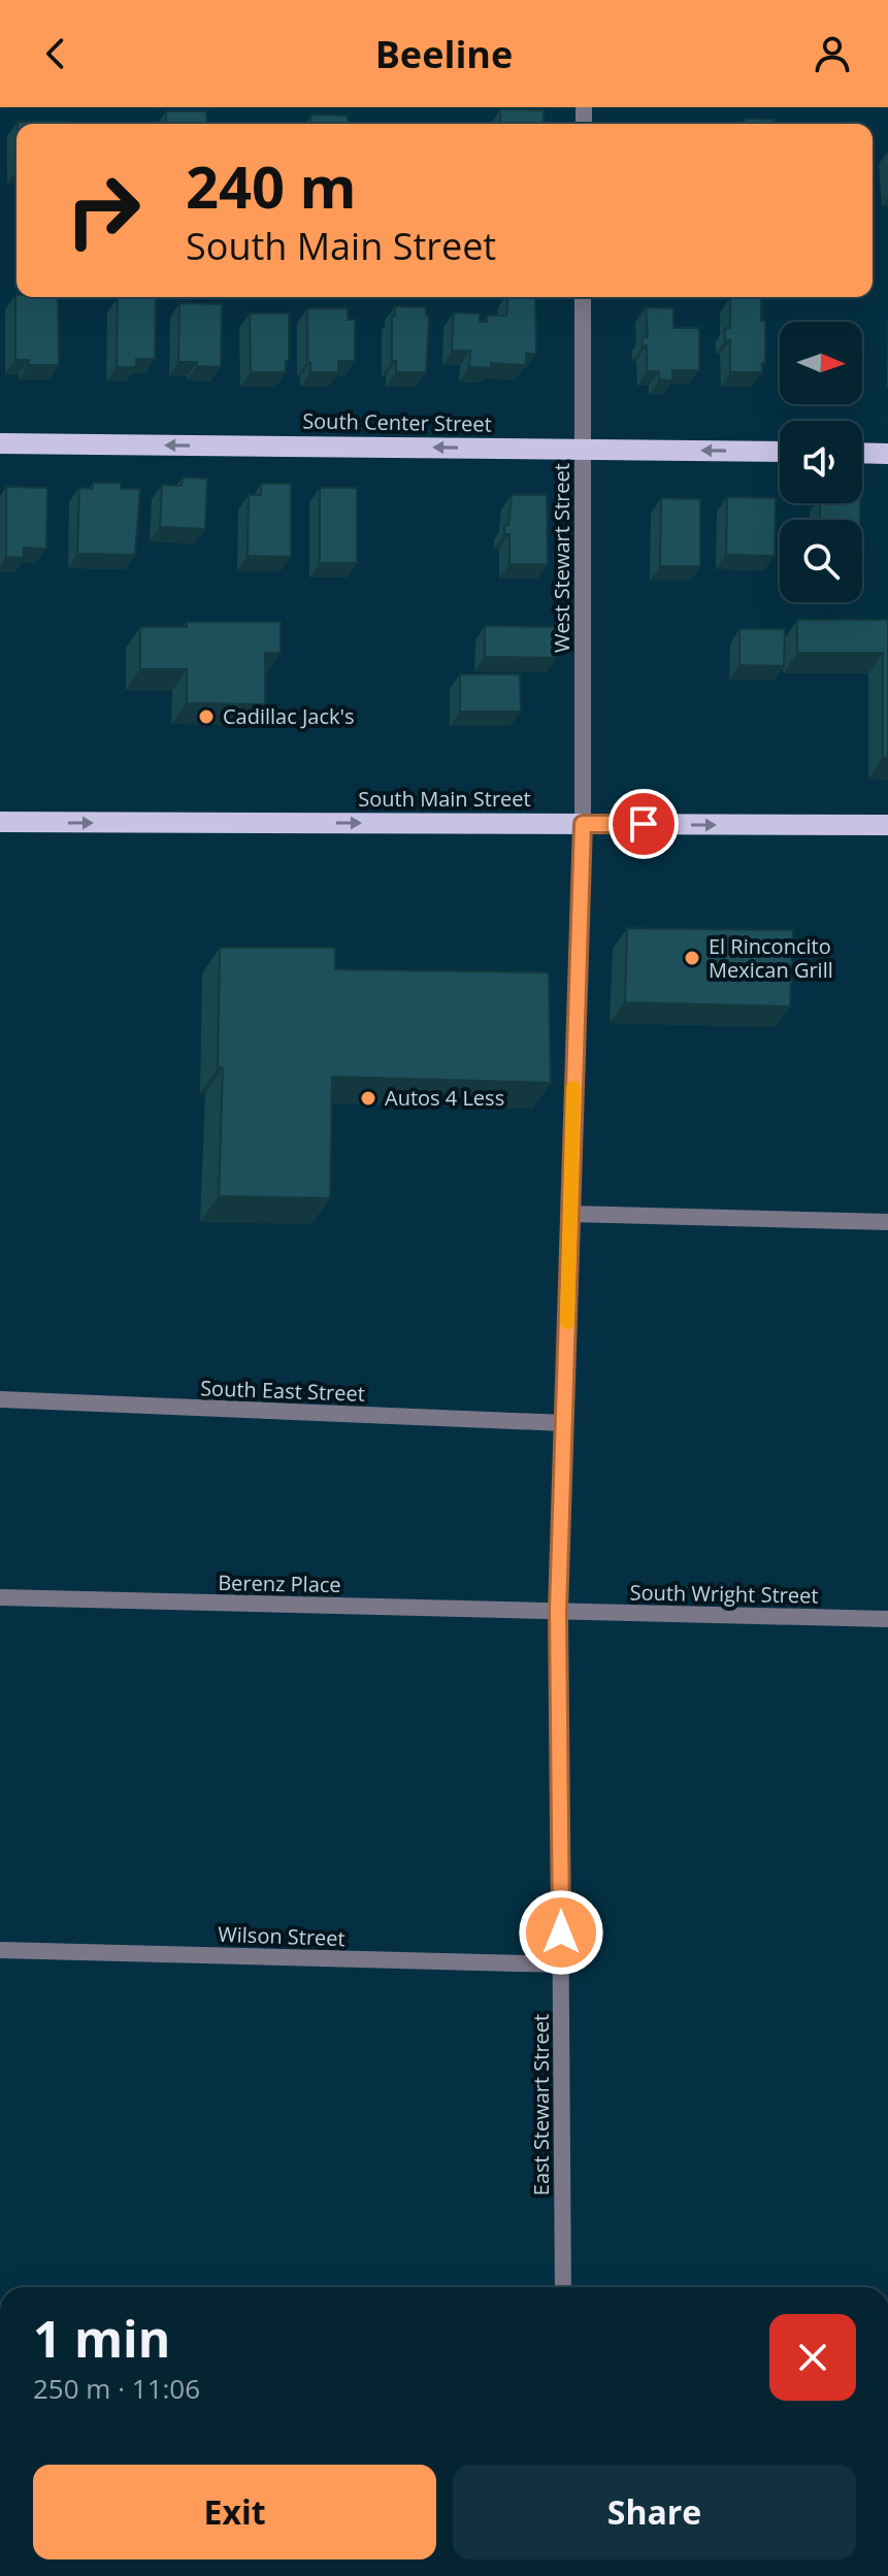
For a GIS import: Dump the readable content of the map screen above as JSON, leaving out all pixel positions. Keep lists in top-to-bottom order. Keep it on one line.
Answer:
{"streets":{"main road":["South Center Street","South Main Street"],"street":["West Stewart Street","South East Street","Berenz Place","South Wright Street","Wilson Street","East Stewart Street"]},"crossings":[["South Center Street","West Stewart Street"],["West Stewart Street","South Main Street"],["West Stewart Street","East Stewart Street"],["South Main Street","East Stewart Street"],["South East Street","East Stewart Street"],["Berenz Place","South Wright Street"],["Berenz Place","East Stewart Street"],["South Wright Street","East Stewart Street"],["Wilson Street","East Stewart Street"]],"one_way":["South Center Street","South Main Street"],"places":["Cadillac Jack's","El Rinconcito Mexican Grill","Autos 4 Less"],"north":"right","page":{"header":"Beeline","turn":["240 m","South Main Street"],"heading":["1 min","250 m · 11:06"],"buttons":["Exit","Share"]}}
